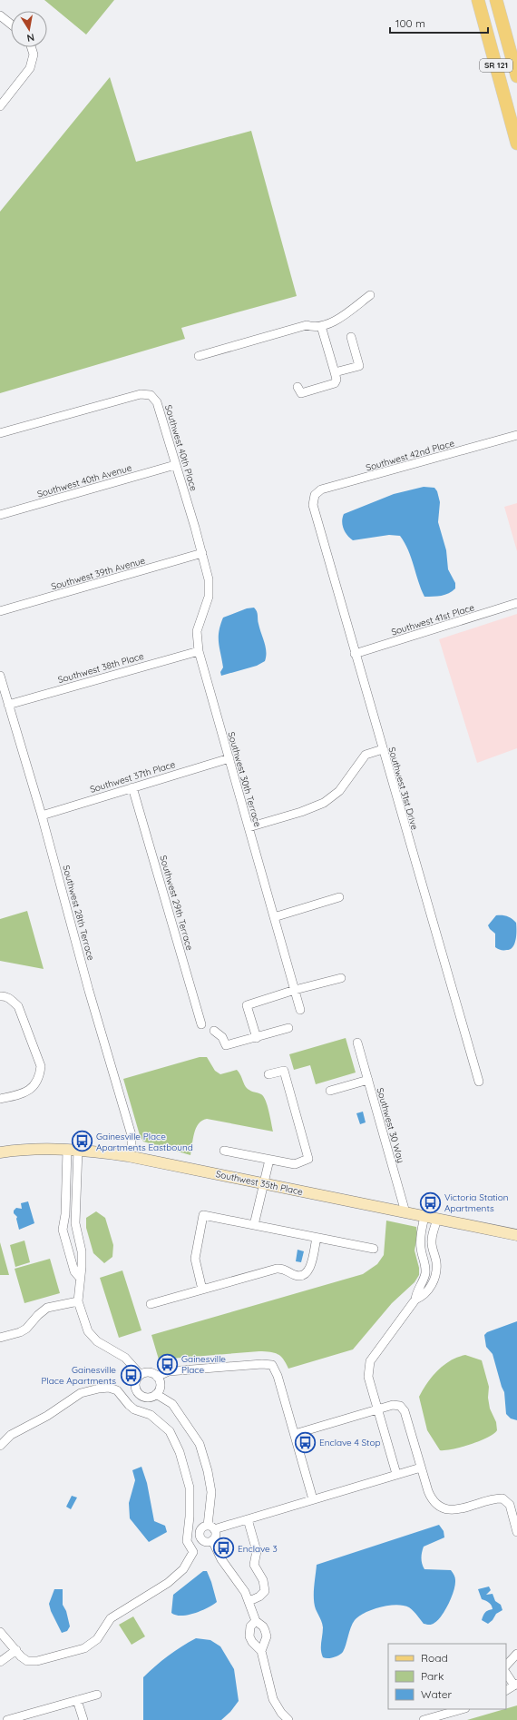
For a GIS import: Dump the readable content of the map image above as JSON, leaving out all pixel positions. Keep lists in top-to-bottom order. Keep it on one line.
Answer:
{"streets":{"main road":["SR 121"],"street":["Southwest 40th Place","Southwest 42nd Place","Southwest 40th Avenue","Southwest 39th Avenue","Southwest 41st Place","Southwest 38th Place","Southwest 37th Place","Southwest 30th Terrace","Southwest 31st Drive","Southwest 29th Terrace","Southwest 28th Terrace","Southwest 30 Way","Southwest 35th Place"]},"crossings":[["Southwest 40th Place","Southwest 40th Avenue"],["Southwest 40th Place","Southwest 39th Avenue"],["Southwest 40th Place","Southwest 30th Terrace"],["Southwest 42nd Place","Southwest 31st Drive"],["Southwest 39th Avenue","Southwest 30th Terrace"],["Southwest 41st Place","Southwest 31st Drive"],["Southwest 38th Place","Southwest 30th Terrace"],["Southwest 38th Place","Southwest 28th Terrace"],["Southwest 37th Place","Southwest 30th Terrace"],["Southwest 37th Place","Southwest 29th Terrace"],["Southwest 37th Place","Southwest 28th Terrace"],["Southwest 28th Terrace","Southwest 35th Place"],["Southwest 30 Way","Southwest 35th Place"]],"places":{"bus stop":["Gainesville Place Apartments Eastbound","Victoria Station Apartments","Gainesville Place","Gainesville Place Apartments","Enclave 4 Stop","Enclave 3"]},"legend":["Road","Park","Water"],"scale_bar":"100 m","north":"bottom"}
